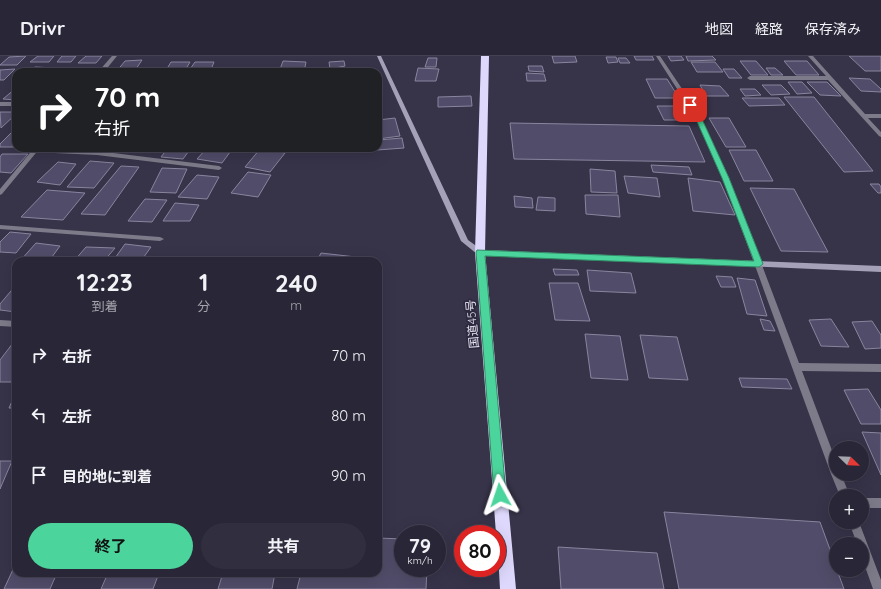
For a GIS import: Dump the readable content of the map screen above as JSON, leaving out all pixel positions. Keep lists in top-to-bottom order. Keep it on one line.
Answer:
{"streets":{"highway":["国道45号"]},"north":"bottom right","page":{"header":"Drivr","nav":["地図","経路","保存済み"],"turn":["70 m","右折"],"eta":["12:23","到着","1","分","240","m"],"list":[{"name":"右折","value":"70 m"},{"name":"左折","value":"80 m"},{"name":"目的地に到着","value":"90 m"}],"map_buttons":["+","−"],"buttons":["終了","共有"],"speed":"79 km/h","limit":"80"}}
